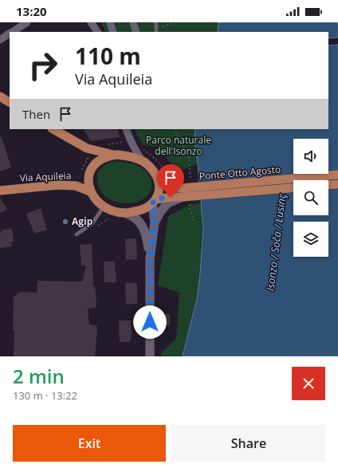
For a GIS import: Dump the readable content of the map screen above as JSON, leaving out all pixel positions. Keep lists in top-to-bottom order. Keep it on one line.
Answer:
{"streets":{"main road":["Ponte Otto Agosto","Via Aquileia"]},"water":["Isonzo / Soča / Lusinç"],"parks":["Parco naturale dell'Isonzo"],"places":["Agip"],"page":{"status":"13:20","turn":["110 m","Via Aquileia"],"then":"Then","heading":["2 min","130 m · 13:22"],"buttons":["Exit","Share"]}}
